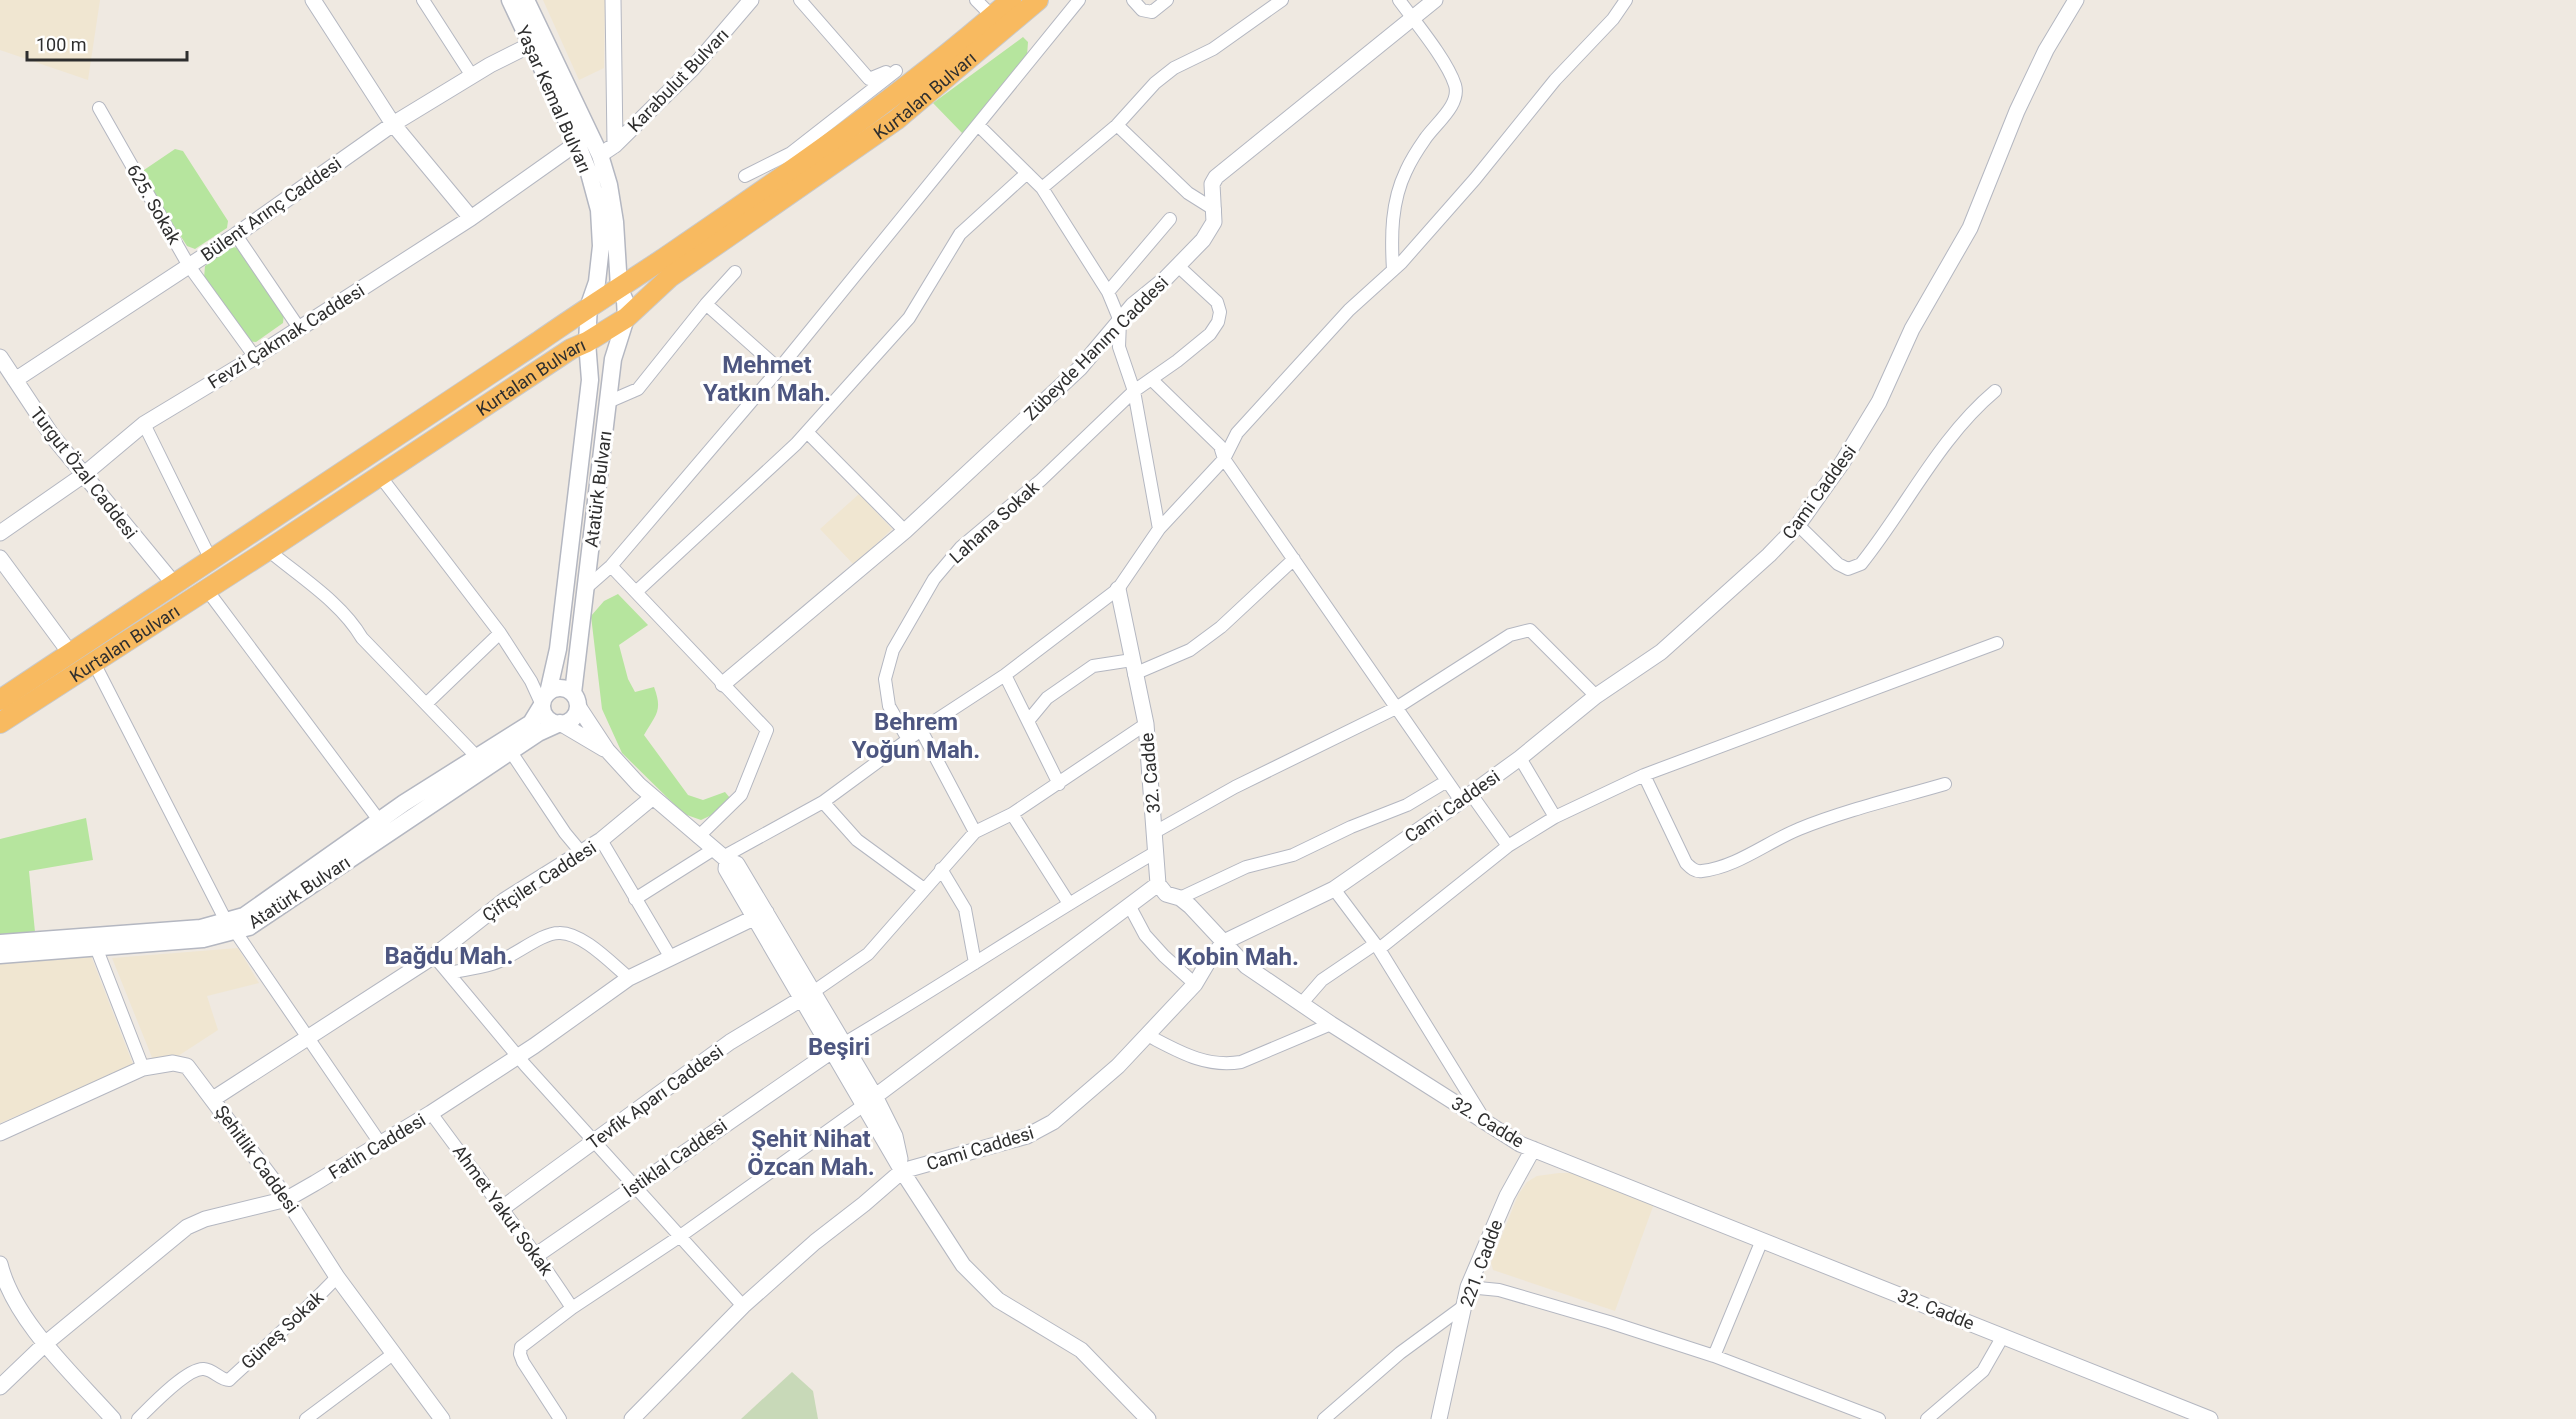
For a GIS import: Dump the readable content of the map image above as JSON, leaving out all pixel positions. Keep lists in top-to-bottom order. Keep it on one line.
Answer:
{"streets":{"highway":["Kurtalan Bulvarı"],"main road":["Yaşar Kemal Bulvarı","Atatürk Bulvarı"],"street":["Karabulut Bulvarı","625. Sokak","Bülent Arınç Caddesi","Fevzi Çakmak Caddesi","Zübeyde Hanım Caddesi","Turgut Özal Caddesi","Cami Caddesi","Lahana Sokak","32. Cadde","Çiftçiler Caddesi","Tevfik Aparı Caddesi","Fatih Caddesi","İstiklal Caddesi","Şehitlik Caddesi","Ahmet Yakut Sokak","221. Cadde","Güneş Sokak"]},"crossings":[["Karabulut Bulvarı","Yaşar Kemal Bulvarı"],["Kurtalan Bulvarı","Yaşar Kemal Bulvarı"],["Kurtalan Bulvarı","Turgut Özal Caddesi"],["Kurtalan Bulvarı","Atatürk Bulvarı"],["Yaşar Kemal Bulvarı","Bülent Arınç Caddesi"],["Yaşar Kemal Bulvarı","Fevzi Çakmak Caddesi"],["Yaşar Kemal Bulvarı","Atatürk Bulvarı"],["625. Sokak","Bülent Arınç Caddesi"],["625. Sokak","Fevzi Çakmak Caddesi"],["Bülent Arınç Caddesi","Turgut Özal Caddesi"],["Fevzi Çakmak Caddesi","Turgut Özal Caddesi"],["Zübeyde Hanım Caddesi","Lahana Sokak"],["Cami Caddesi","32. Cadde"],["32. Cadde","221. Cadde"],["Çiftçiler Caddesi","Şehitlik Caddesi"],["Tevfik Aparı Caddesi","Ahmet Yakut Sokak"],["Fatih Caddesi","Şehitlik Caddesi"],["Fatih Caddesi","Ahmet Yakut Sokak"],["İstiklal Caddesi","Ahmet Yakut Sokak"],["Şehitlik Caddesi","Güneş Sokak"]],"districts":["Mehmet Yatkın Mah.","Behrem Yoğun Mah.","Bağdu Mah.","Kobin Mah.","Beşiri","Şehit Nihat Özcan Mah."],"scale_bar":"100 m"}
